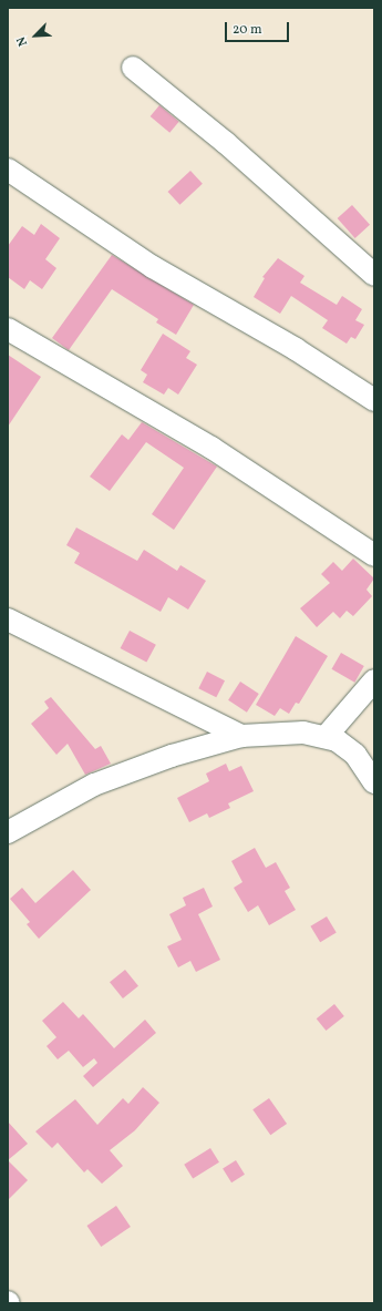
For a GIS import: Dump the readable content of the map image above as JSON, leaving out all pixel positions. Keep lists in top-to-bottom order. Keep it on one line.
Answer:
{"scale_bar":"20 m","north":"bottom left"}
